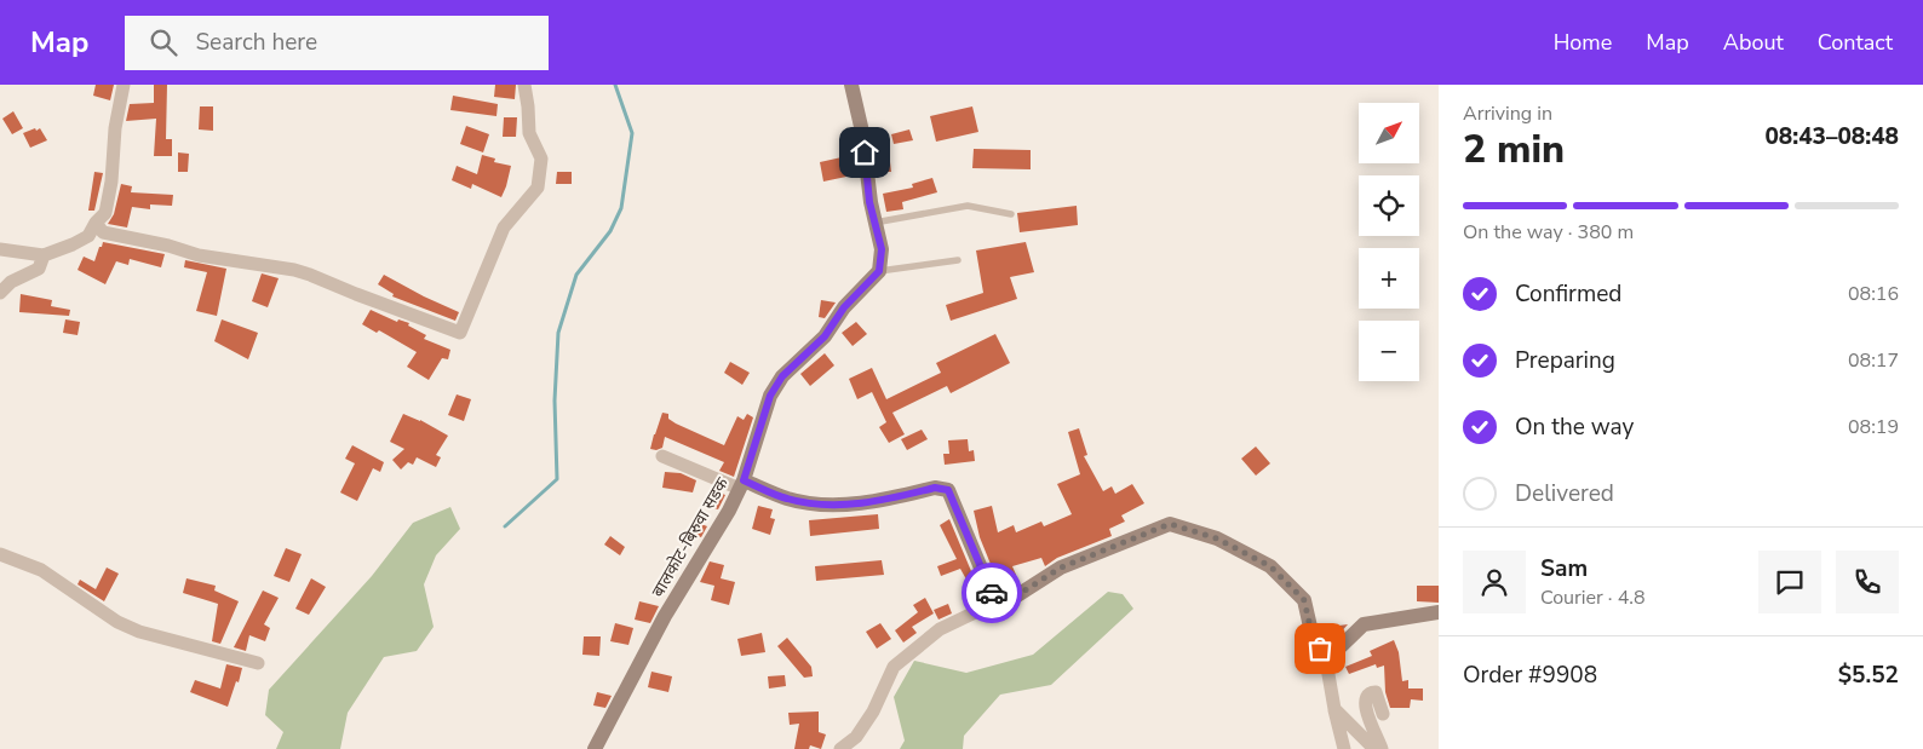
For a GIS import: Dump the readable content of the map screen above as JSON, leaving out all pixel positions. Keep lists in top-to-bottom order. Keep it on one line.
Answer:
{"streets":{"street":["बालकोट-बिरुवा सडक"]},"north":"top right","page":{"header":"Map","search":"Search here","nav":["Home","Map","About","Contact"],"heading":["2 min","Arriving in","08:43–08:48"],"panel":["Sam","Courier · 4.8","Order #9908","$5.52"],"map_buttons":["+","−"],"bar":"On the way · 380 m","list":[["Confirmed","08:16"],["Preparing","08:17"],["On the way","08:19"],"Delivered"]}}
